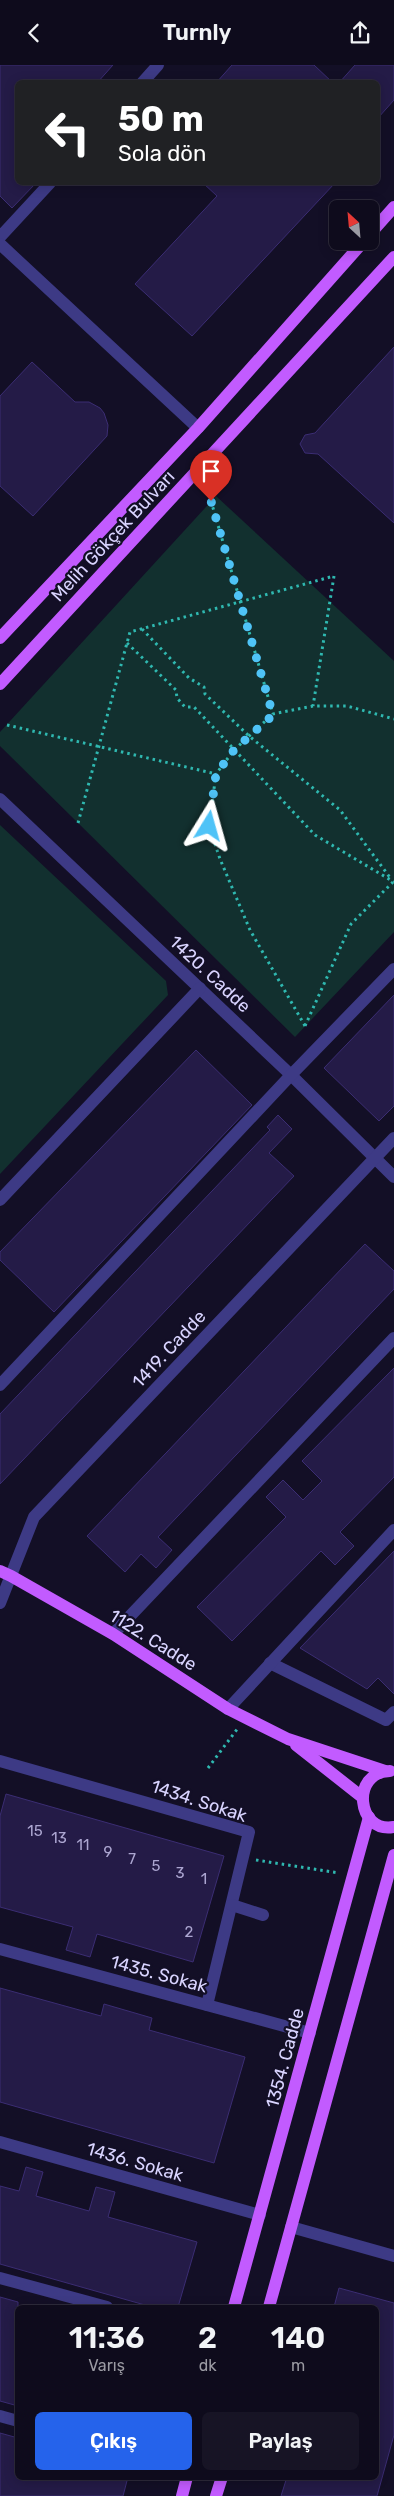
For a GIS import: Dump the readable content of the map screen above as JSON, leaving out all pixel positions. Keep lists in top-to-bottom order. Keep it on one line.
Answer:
{"streets":{"main road":["Melih Gökçek Bulvarı","1122. Cadde","1354. Cadde"],"street":["1420. Cadde","1419. Cadde","1434. Sokak","1435. Sokak","1436. Sokak"]},"crossings":[["1420. Cadde","1419. Cadde"],["1419. Cadde","1122. Cadde"],["1434. Sokak","1435. Sokak"],["1435. Sokak","1354. Cadde"],["1354. Cadde","1436. Sokak"]],"house_numbers":["15","13","11","9","7","5","3","1","2"],"north":"top left","page":{"header":"Turnly","turn":["50 m","Sola dön"],"eta":["11:36","Varış","2","dk","140","m"],"buttons":["Çıkış","Paylaş"]}}
